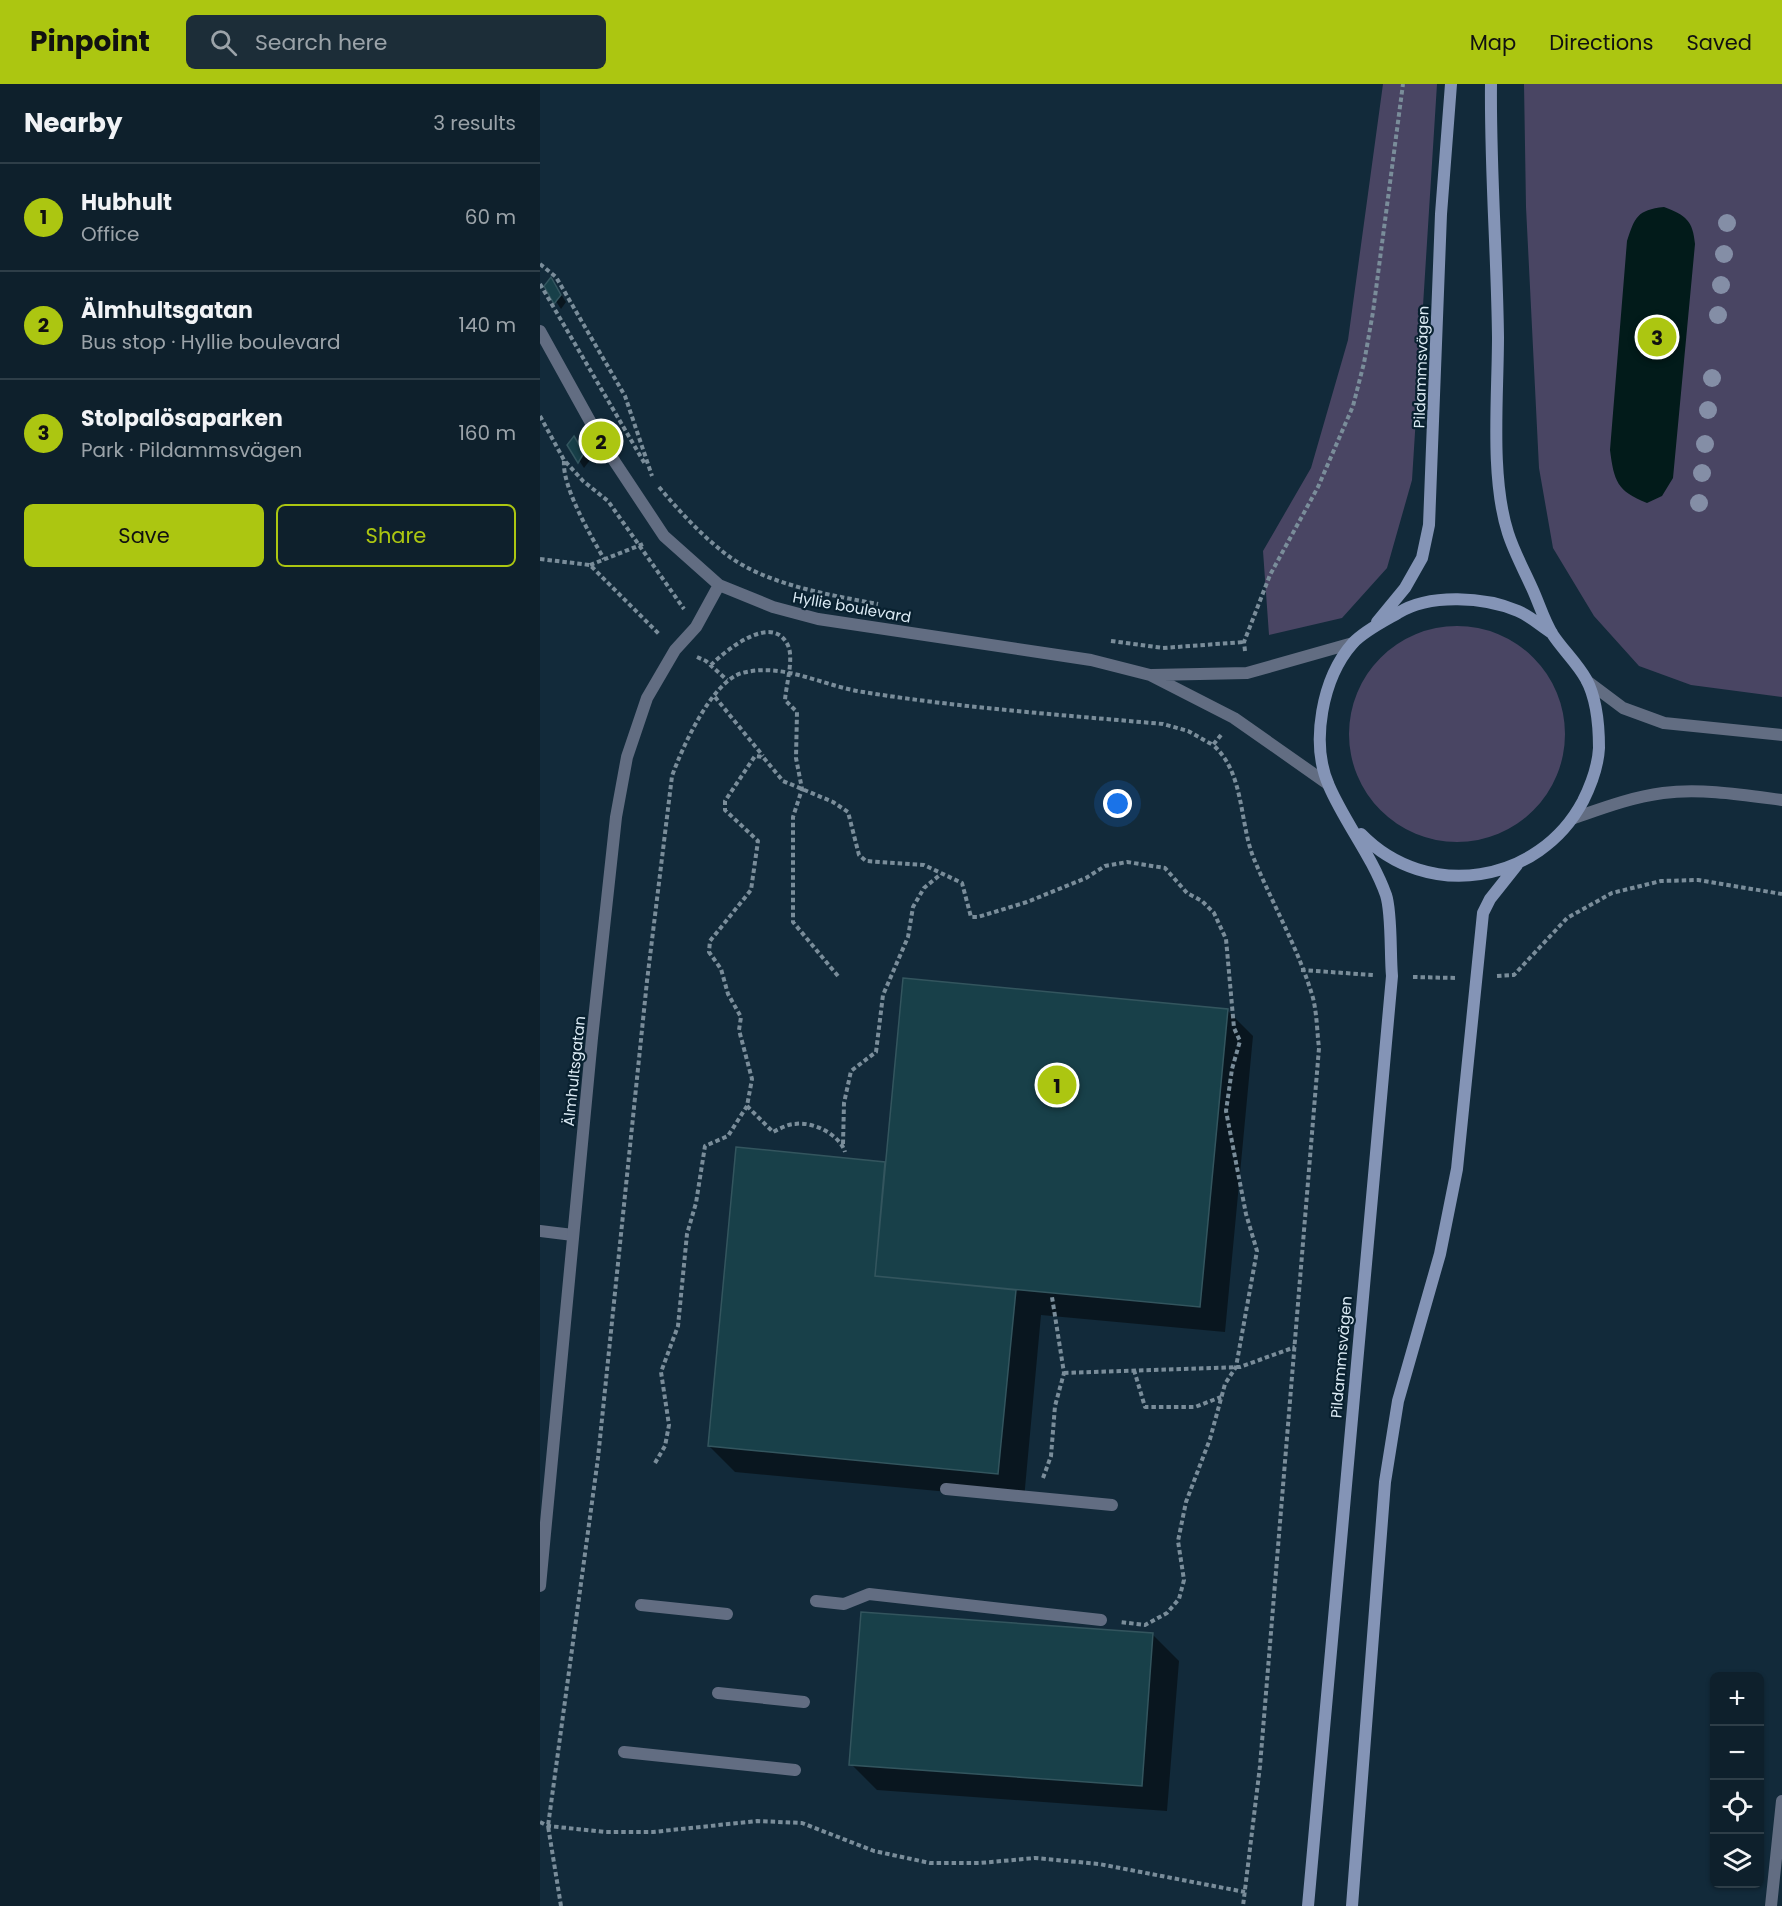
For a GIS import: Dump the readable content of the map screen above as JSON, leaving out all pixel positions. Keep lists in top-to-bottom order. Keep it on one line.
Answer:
{"streets":{"main road":["Pildammsvägen"],"street":["Hyllie boulevard","Älmhultsgatan"]},"crossings":[["Pildammsvägen","Hyllie boulevard"],["Hyllie boulevard","Älmhultsgatan"]],"page":{"header":"Pinpoint","search":"Search here","nav":["Map","Directions","Saved"],"heading":["Nearby","3 results"],"list":[{"mark":"1","name":"Hubhult","note":"Office","value":"60 m"},{"mark":"2","name":"Älmhultsgatan","note":"Bus stop · Hyllie boulevard","value":"140 m"},{"mark":"3","name":"Stolpalösaparken","note":"Park · Pildammsvägen","value":"160 m"}],"pins":["3","2","1"],"buttons":["Save","Share"],"map_buttons":["+","−"]}}
